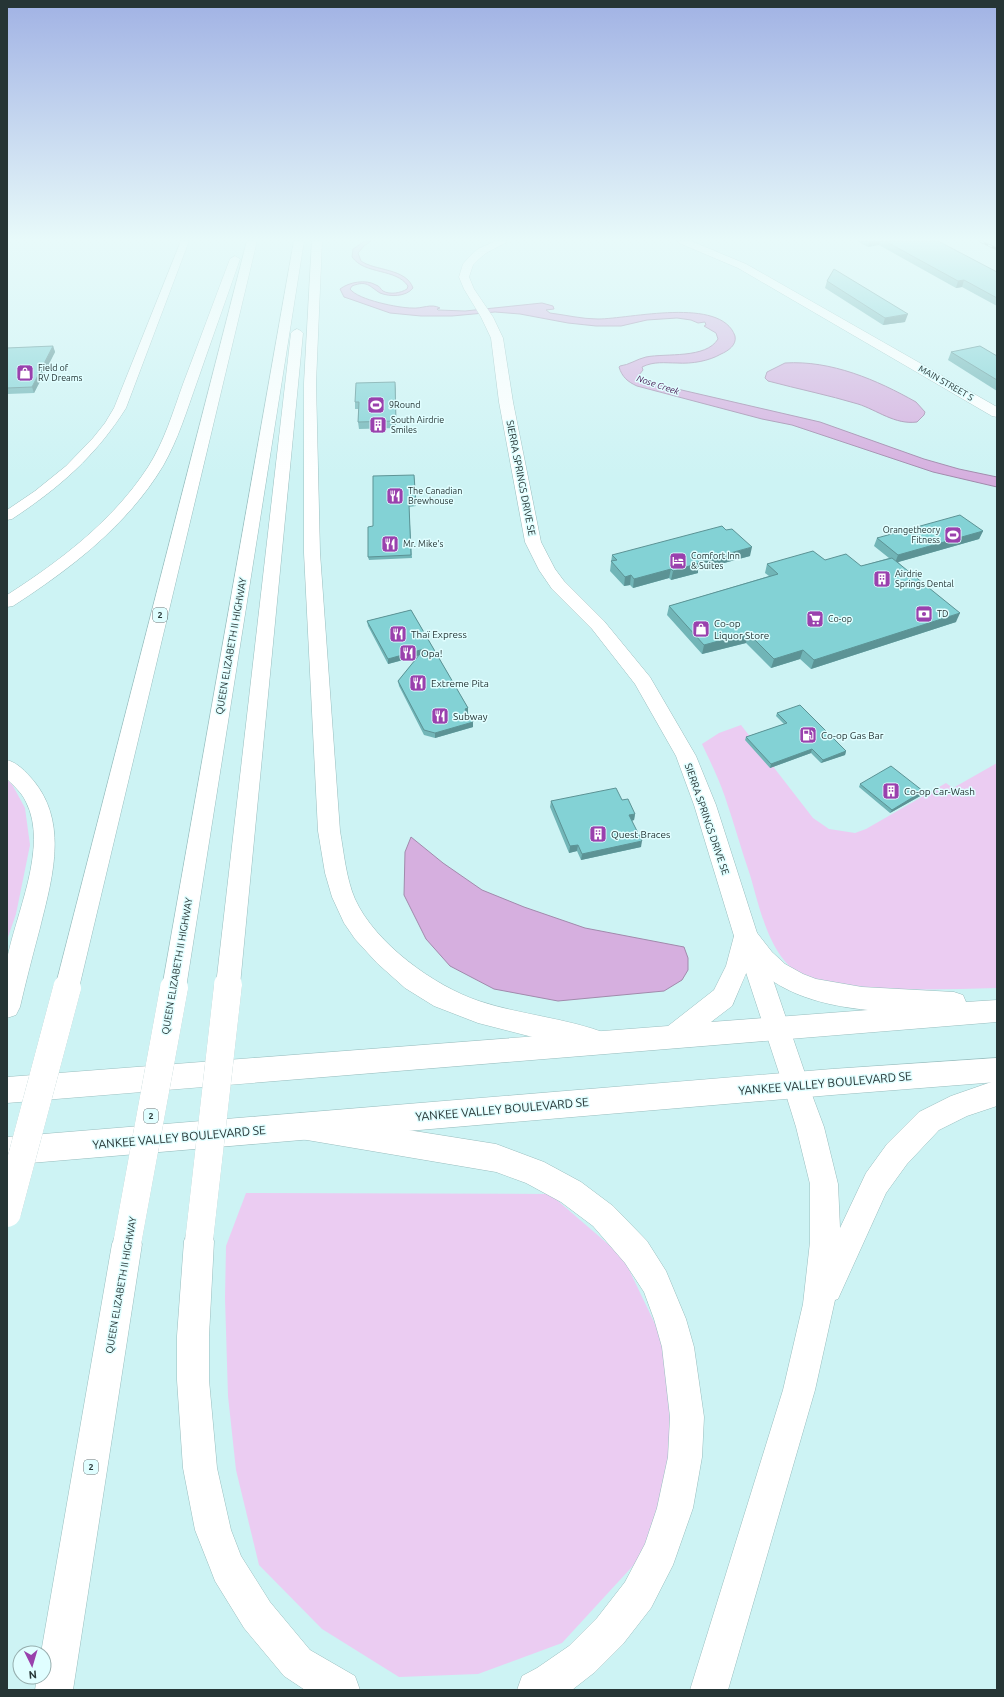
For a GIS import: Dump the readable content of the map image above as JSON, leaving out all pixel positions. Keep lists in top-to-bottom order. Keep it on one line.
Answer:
{"streets":{"main road":["MAIN STREET S","SIERRA SPRINGS DRIVE SE","2","QUEEN ELIZABETH II HIGHWAY","YANKEE VALLEY BOULEVARD SE"]},"crossings":[["SIERRA SPRINGS DRIVE SE","YANKEE VALLEY BOULEVARD SE"]],"water":["Nose Creek"],"places":{"shop":["Field of RV Dreams","Co-op Liquor Store"],"sports":["9Round","Orangetheory Fitness"],"building":["South Airdrie Smiles","Airdrie Springs Dental","Co-op Car-Wash","Quest Braces"],"restaurant":["The Canadian Brewhouse","Mr. Mike's","Thaï Express","Opa!","Extreme Pita","Subway"],"hotel":["Comfort Inn & Suites"],"bank":["TD"],"supermarket":["Co-op"],"fuel station":["Co-op Gas Bar"]},"north":"bottom"}
